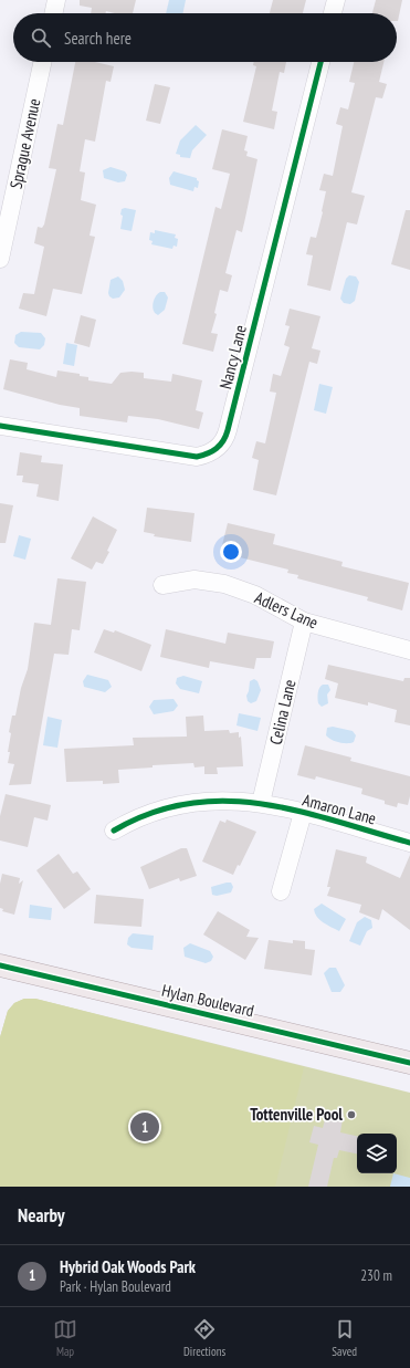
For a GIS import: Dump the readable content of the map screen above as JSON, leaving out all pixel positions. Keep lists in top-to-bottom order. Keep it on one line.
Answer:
{"streets":{"main road":["Hylan Boulevard"],"street":["Sprague Avenue","Nancy Lane","Adlers Lane","Celina Lane","Amaron Lane"]},"crossings":[["Adlers Lane","Celina Lane"],["Celina Lane","Amaron Lane"]],"places":["Tottenville Pool"],"page":{"search":"Search here","pins":"1","heading":"Nearby","list":[{"mark":"1","name":"Hybrid Oak Woods Park","note":"Park · Hylan Boulevard","value":"230 m"}],"nav":["Map","Directions","Saved"]}}
